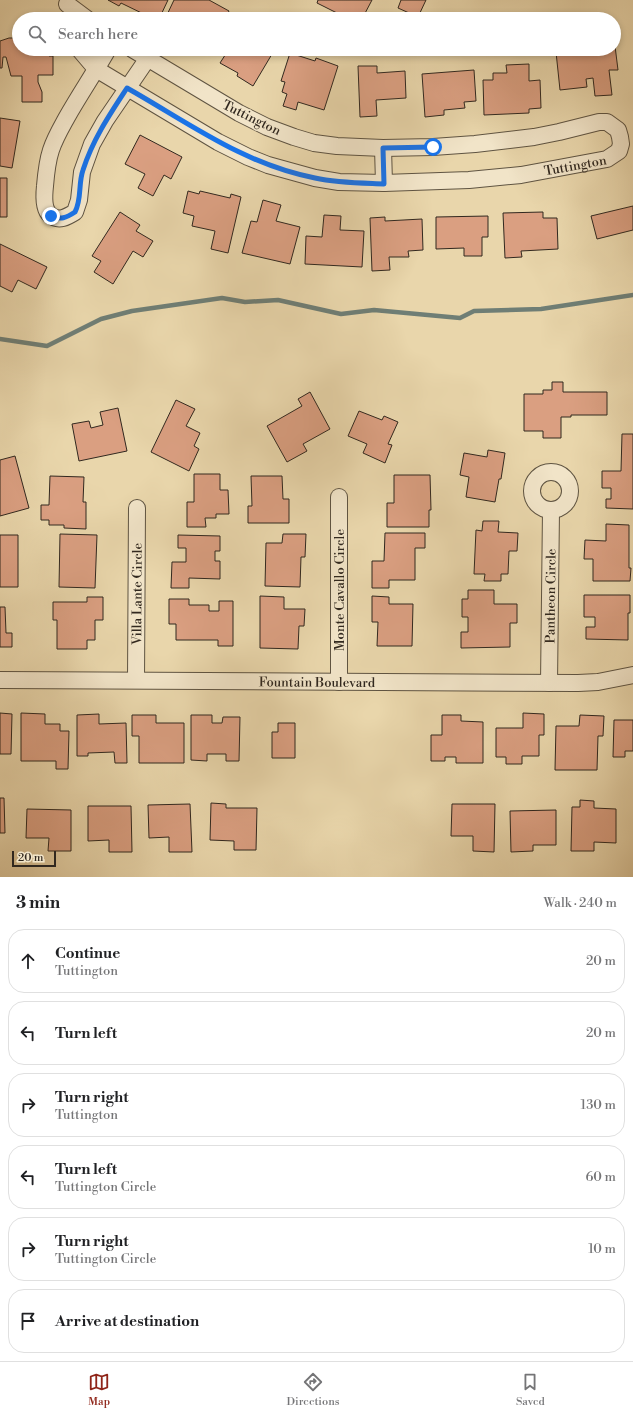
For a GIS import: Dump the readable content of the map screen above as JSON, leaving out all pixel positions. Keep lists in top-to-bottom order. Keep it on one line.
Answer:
{"streets":{"street":["Tuttington","Monte Cavallo Circle","Villa Lante Circle","Pantheon Circle","Fountain Boulevard"]},"crossings":[["Monte Cavallo Circle","Fountain Boulevard"],["Villa Lante Circle","Fountain Boulevard"],["Pantheon Circle","Fountain Boulevard"]],"scale_bar":"20 m","page":{"search":"Search here","scale":"20 m","heading":["3 min","Walk · 240 m"],"list":[["Continue","Tuttington","20 m"],["Turn left","20 m"],["Turn right","Tuttington","130 m"],["Turn left","Tuttington Circle","60 m"],["Turn right","Tuttington Circle","10 m"],"Arrive at destination"],"nav":["Map","Directions","Saved"]}}
